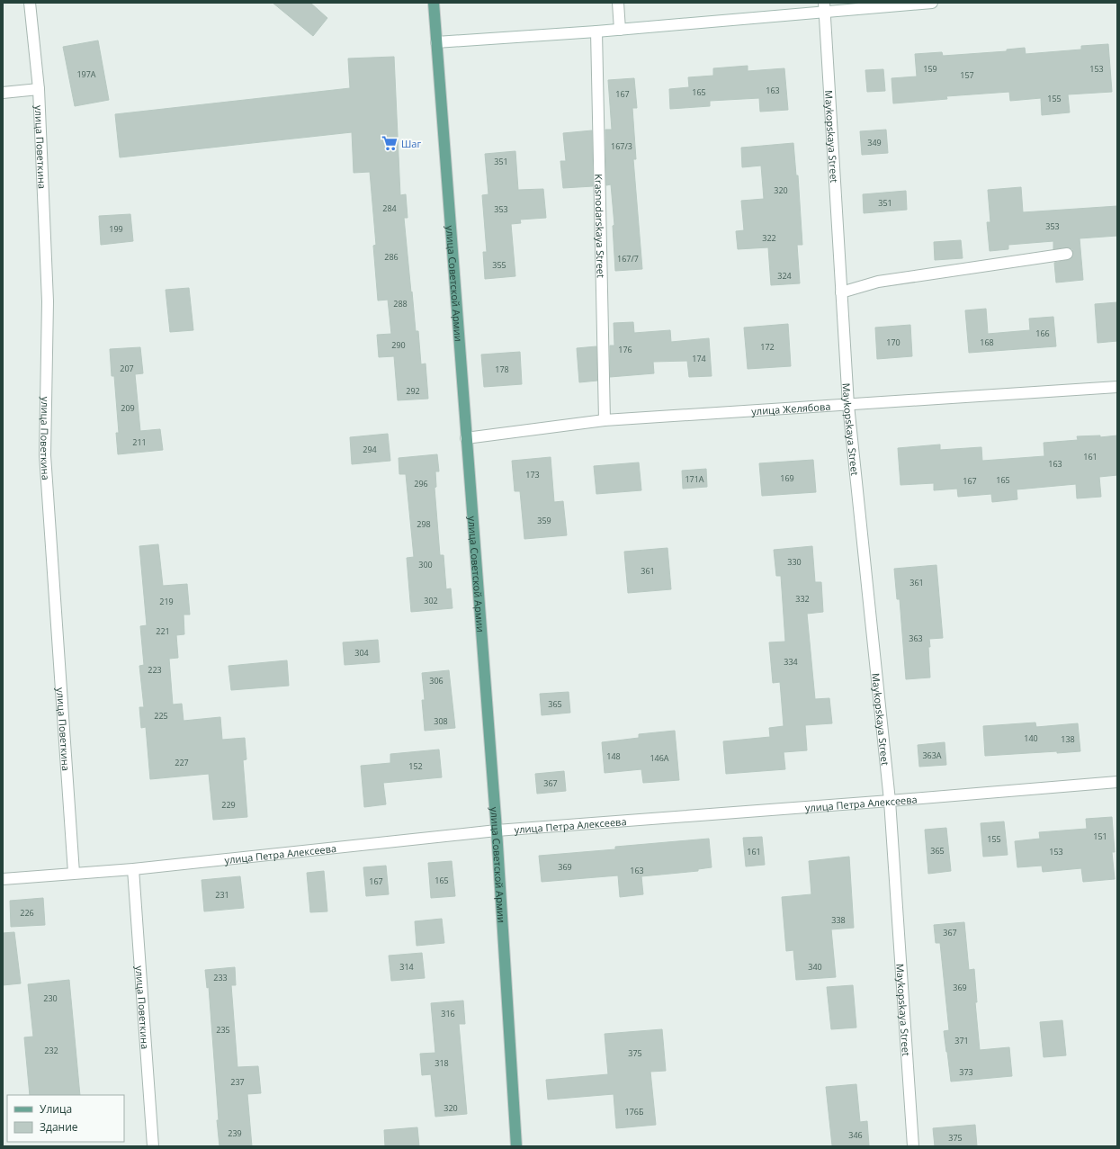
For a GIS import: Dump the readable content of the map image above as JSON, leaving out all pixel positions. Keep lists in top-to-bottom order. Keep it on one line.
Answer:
{"streets":{"main road":["улица Советской Армии"],"street":["Maykopskaya Street","улица Поветкина","Krasnodarskaya Street","улица Желябова","улица Петра Алексеева"]},"crossings":[["Maykopskaya Street","улица Желябова"],["Maykopskaya Street","улица Петра Алексеева"],["улица Поветкина","улица Петра Алексеева"],["Krasnodarskaya Street","улица Желябова"],["улица Советской Армии","улица Желябова"],["улица Советской Армии","улица Петра Алексеева"]],"places":{"supermarket":["Шаг"]},"house_numbers":["159","153","197А","157","163","165","167","155","349","167/3","351","320","351","284","353","353","199","322","286","167/7","355","324","288","166","170","168","290","172","176","174","207","178","292","209","211","294","161","163","173","169","171А","165","167","296","359","298","330","300","361","361","332","302","219","221","363","304","334","223","306","365","225","308","140","138","363А","148","146А","227","152","367","229","151","155","365","161","153","369","163","165","167","231","226","338","367","314","340","233","369","230","316","235","371","232","375","318","373","237","320","176Б","239","346","375"],"legend":["Улица","Здание"]}
